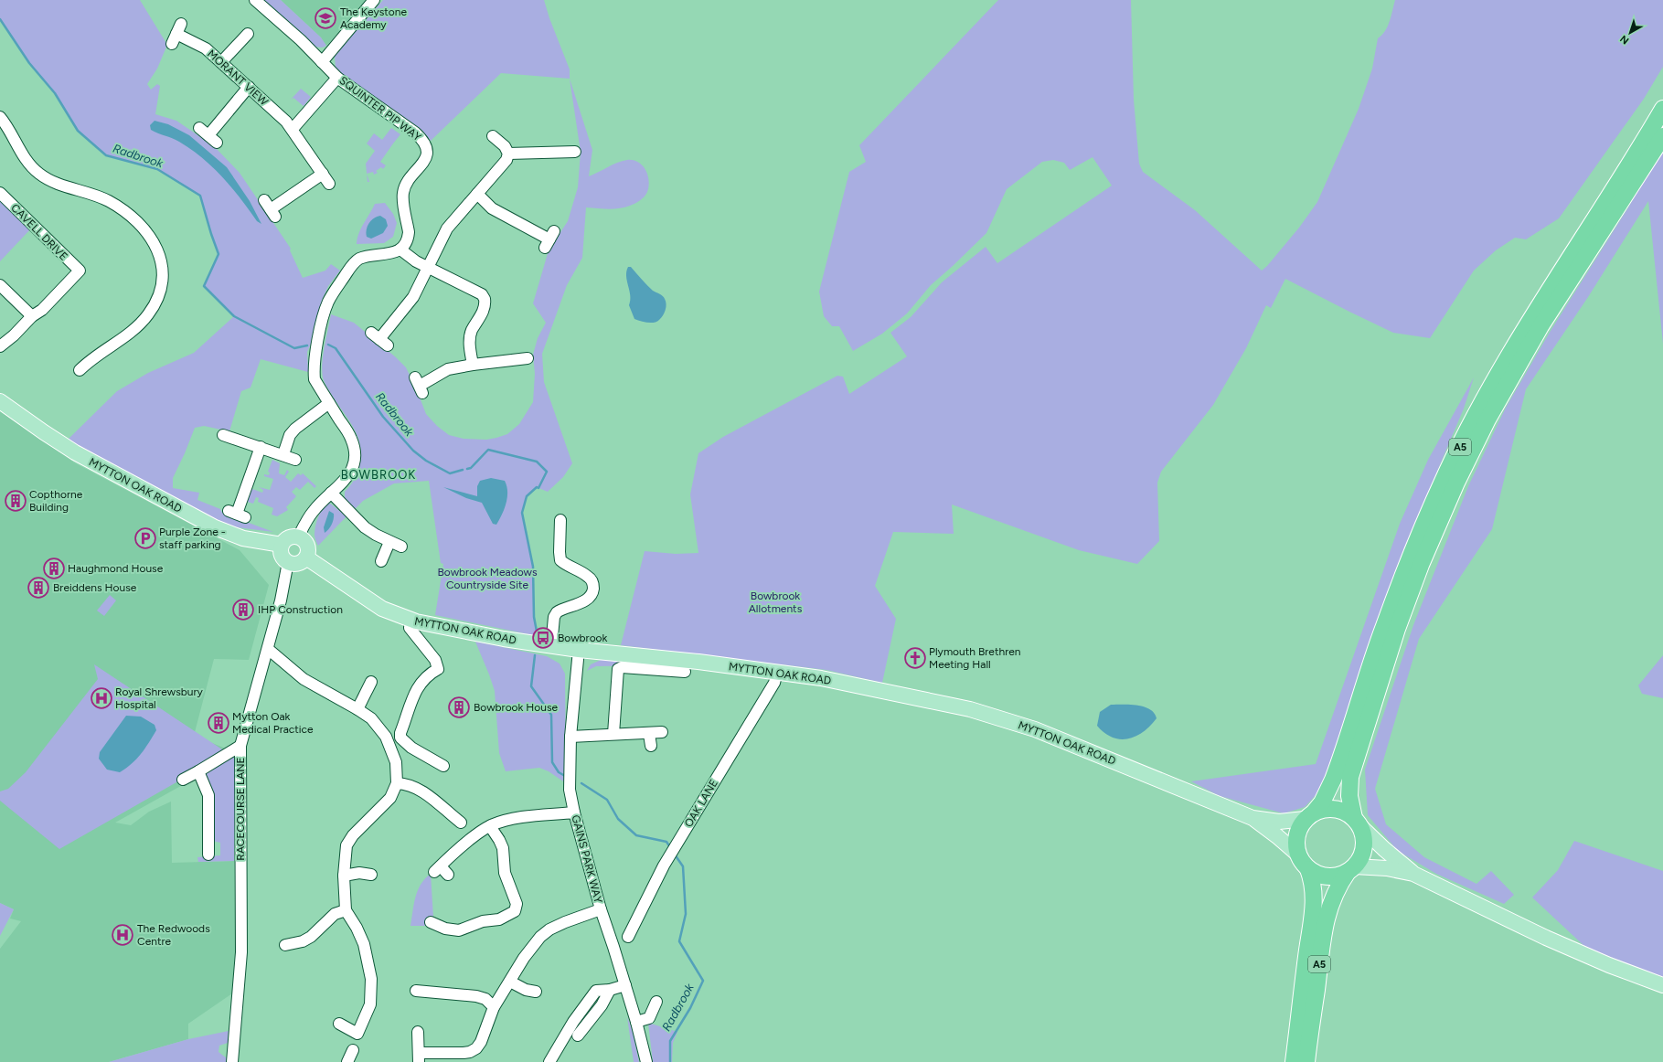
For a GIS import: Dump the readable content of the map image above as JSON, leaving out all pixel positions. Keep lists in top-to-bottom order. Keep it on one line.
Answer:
{"streets":{"highway":["A5"],"main road":["MYTTON OAK ROAD"],"street":["MORANT VIEW","SQUINTER PIP WAY","CAVELL DRIVE","OAK LANE","RACECOURSE LANE","GAINS PARK WAY"]},"crossings":[["A5","MYTTON OAK ROAD"],["MYTTON OAK ROAD","OAK LANE"],["MYTTON OAK ROAD","RACECOURSE LANE"],["MYTTON OAK ROAD","GAINS PARK WAY"]],"districts":["BOWBROOK"],"water":["Radbrook"],"parks":["Bowbrook Meadows Countryside Site","Bowbrook Allotments"],"places":{"school or university":["The Keystone Academy"],"building":["Copthorne Building","Haughmond House","Breiddens House","IHP Construction","Bowbrook House","Mytton Oak Medical Practice"],"parking":["Purple Zone - staff parking"],"bus stop":["Bowbrook"],"church":["Plymouth Brethren Meeting Hall"],"hospital":["Royal Shrewsbury Hospital","The Redwoods Centre"]},"north":"bottom left"}
